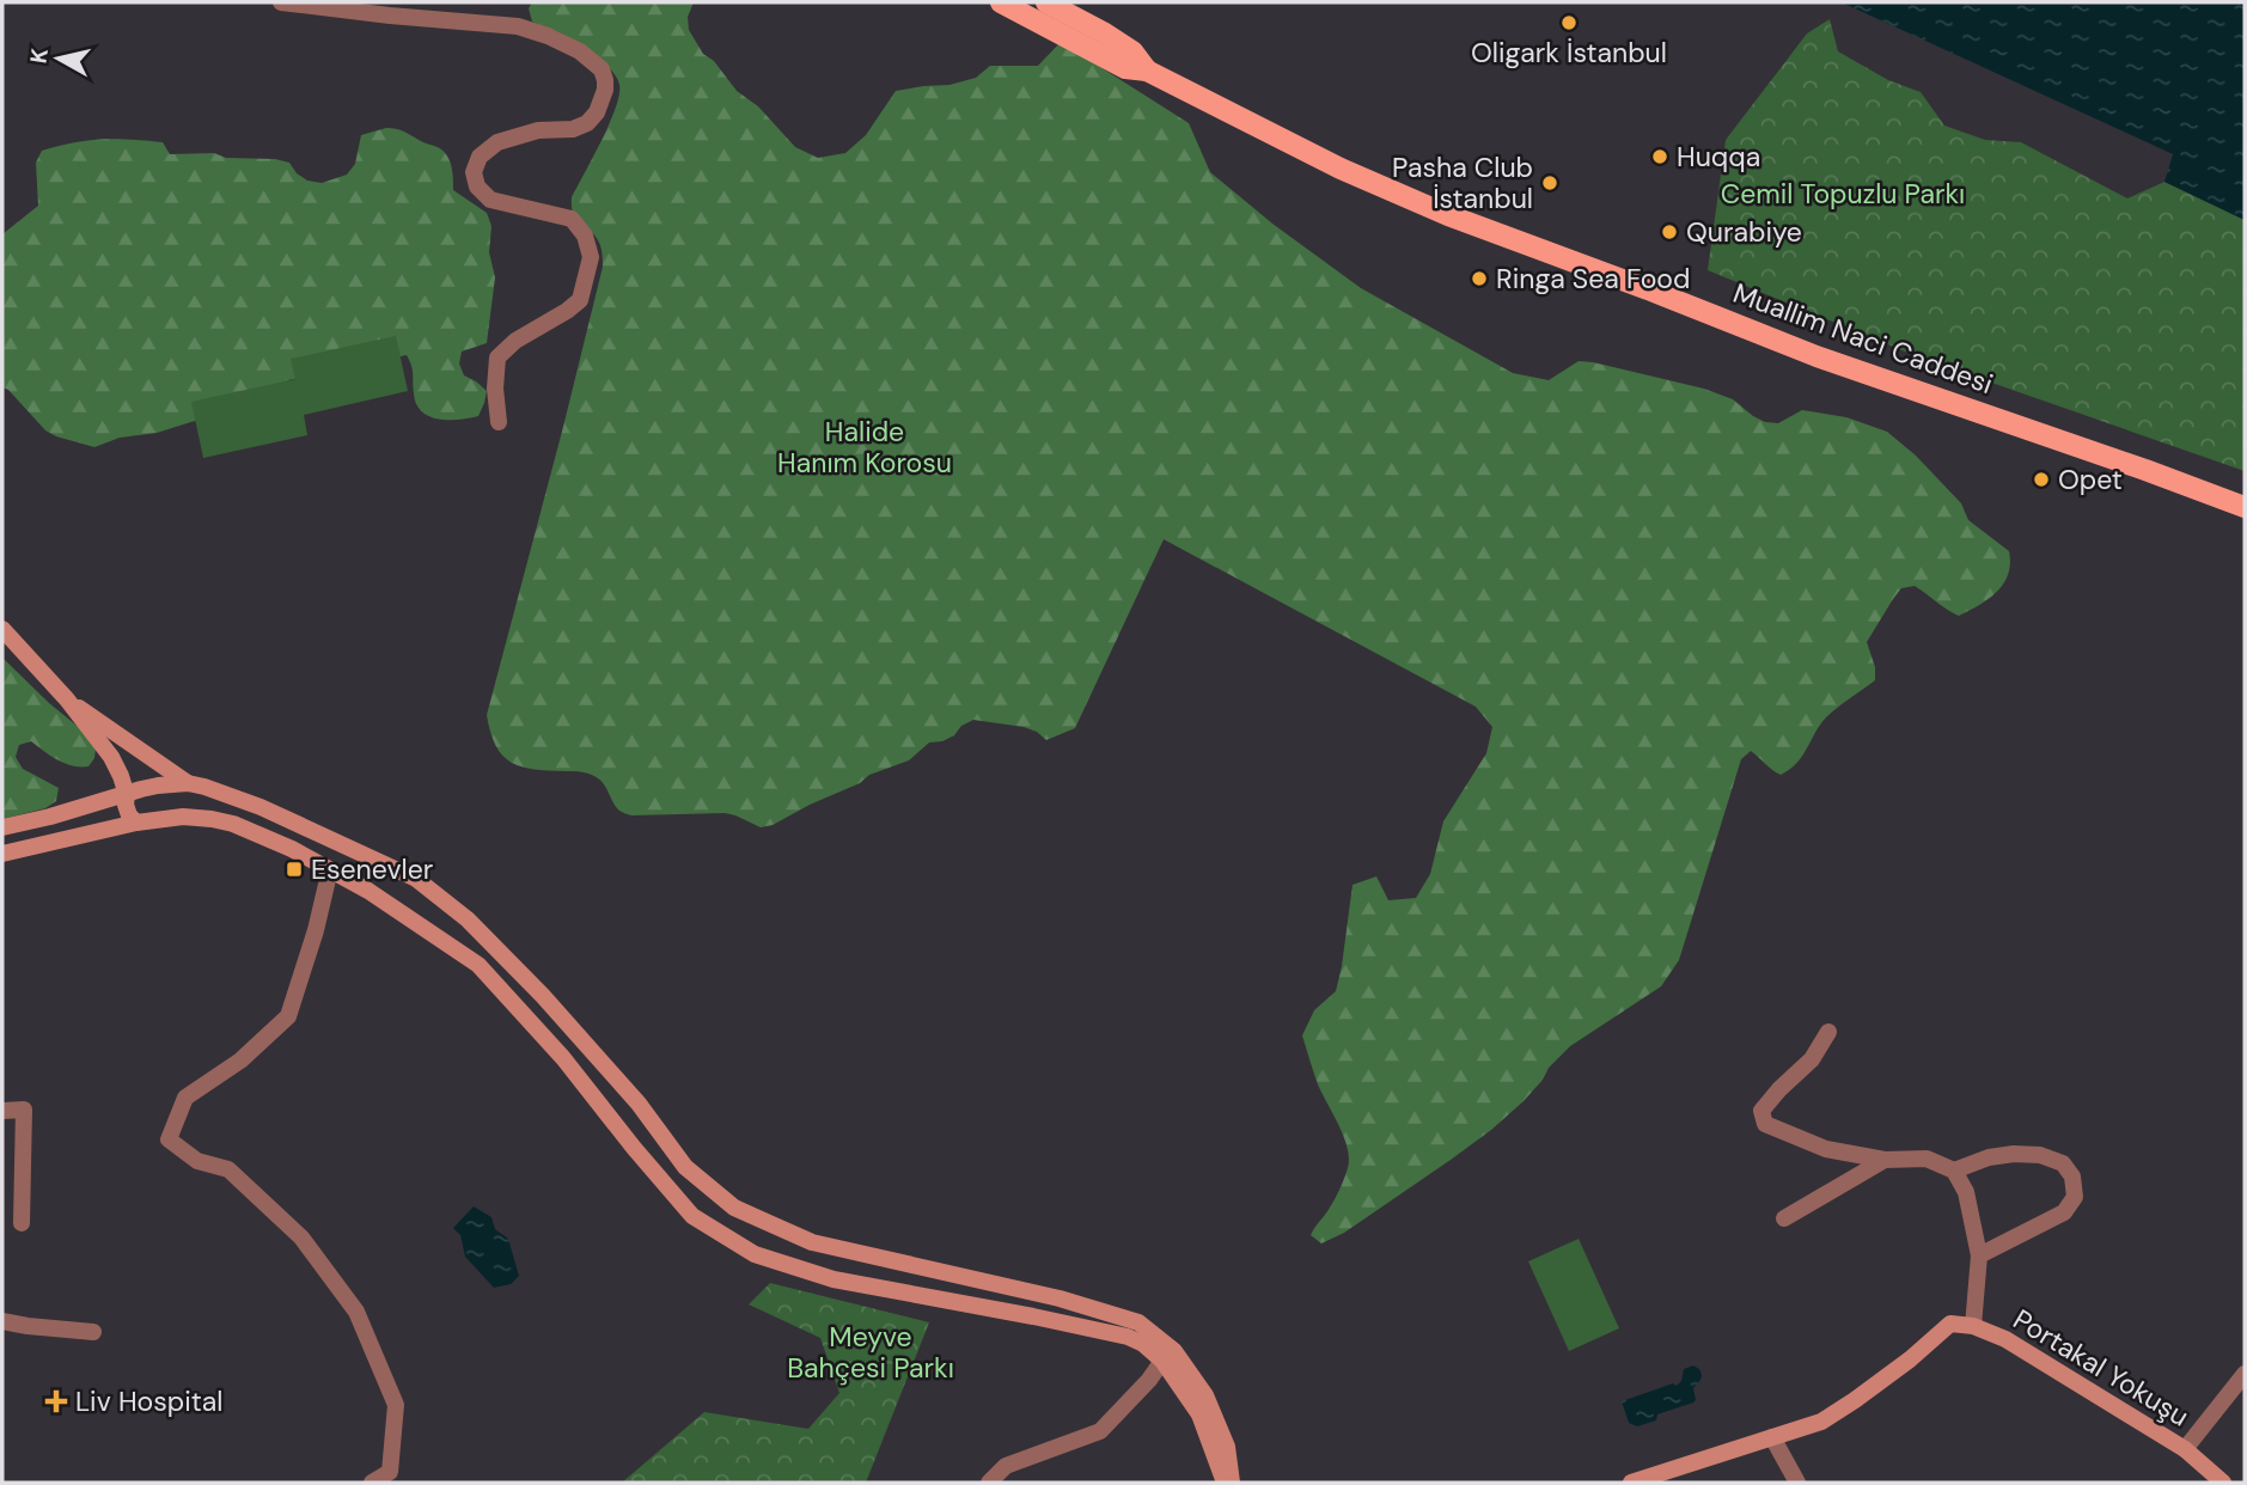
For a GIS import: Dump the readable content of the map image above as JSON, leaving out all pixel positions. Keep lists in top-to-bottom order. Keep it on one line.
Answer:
{"streets":{"main road":["Muallim Naci Caddesi","Portakal Yokuşu"]},"parks":["Cemil Topuzlu Parkı","Halide Hanım Korosu","Meyve Bahçesi Parkı"],"places":{"other":["Oligark İstanbul","Huqqa","Pasha Club İstanbul","Qurabiye","Ringa Sea Food","Opet"],"transit":["Esenevler"],"health":["Liv Hospital"]},"north":"left"}
